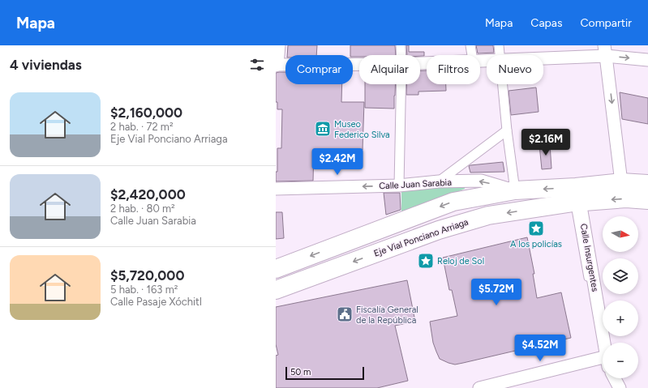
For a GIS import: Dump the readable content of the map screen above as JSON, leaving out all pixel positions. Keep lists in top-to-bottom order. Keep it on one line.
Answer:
{"streets":{"main road":["Eje Vial Ponciano Arriaga"],"street":["Calle Juan Sarabia","Calle Insurgentes"]},"crossings":[["Calle Juan Sarabia","Eje Vial Ponciano Arriaga"],["Eje Vial Ponciano Arriaga","Calle Insurgentes"]],"one_way":["Calle Juan Sarabia","Eje Vial Ponciano Arriaga"],"places":{"museum":["Museo Federico Silva"],"place":["A los policías","Reloj de Sol"],"public building":["Fiscalía General de la República"]},"scale_bar":"50 m","north":"right","page":{"header":"Mapa","nav":["Mapa","Capas","Compartir"],"heading":"4 viviendas","chip":["Comprar","Alquilar","Filtros","Nuevo"],"list":[{"name":"$2,160,000","note":"2 hab. · 72 m² · Eje Vial Ponciano Arriaga"},{"name":"$2,420,000","note":"2 hab. · 80 m² · Calle Juan Sarabia"},{"name":"$5,720,000","note":"5 hab. · 163 m² · Calle Pasaje Xóchitl"}],"price":["$2.16M","$2.42M","$5.72M","$4.52M"],"map_buttons":["+","−"],"scale":"50 m"}}
